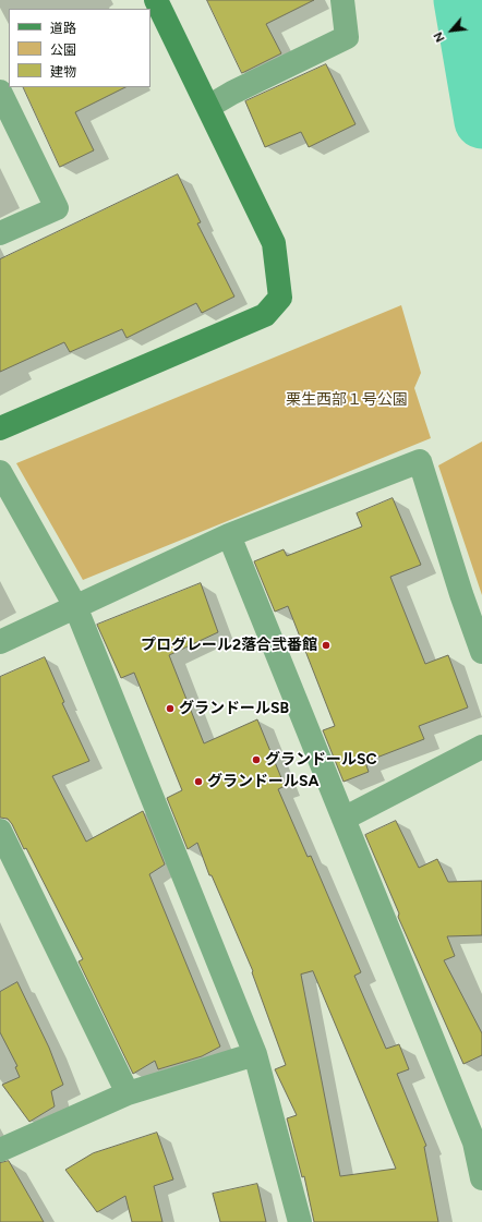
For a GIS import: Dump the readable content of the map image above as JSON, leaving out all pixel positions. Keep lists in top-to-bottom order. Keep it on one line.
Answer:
{"parks":["栗生西部１号公園"],"places":["プログレール2落合弐番館","グランドールSB","グランドールSC","グランドールSA"],"legend":["道路","公園","建物"],"north":"bottom left"}
